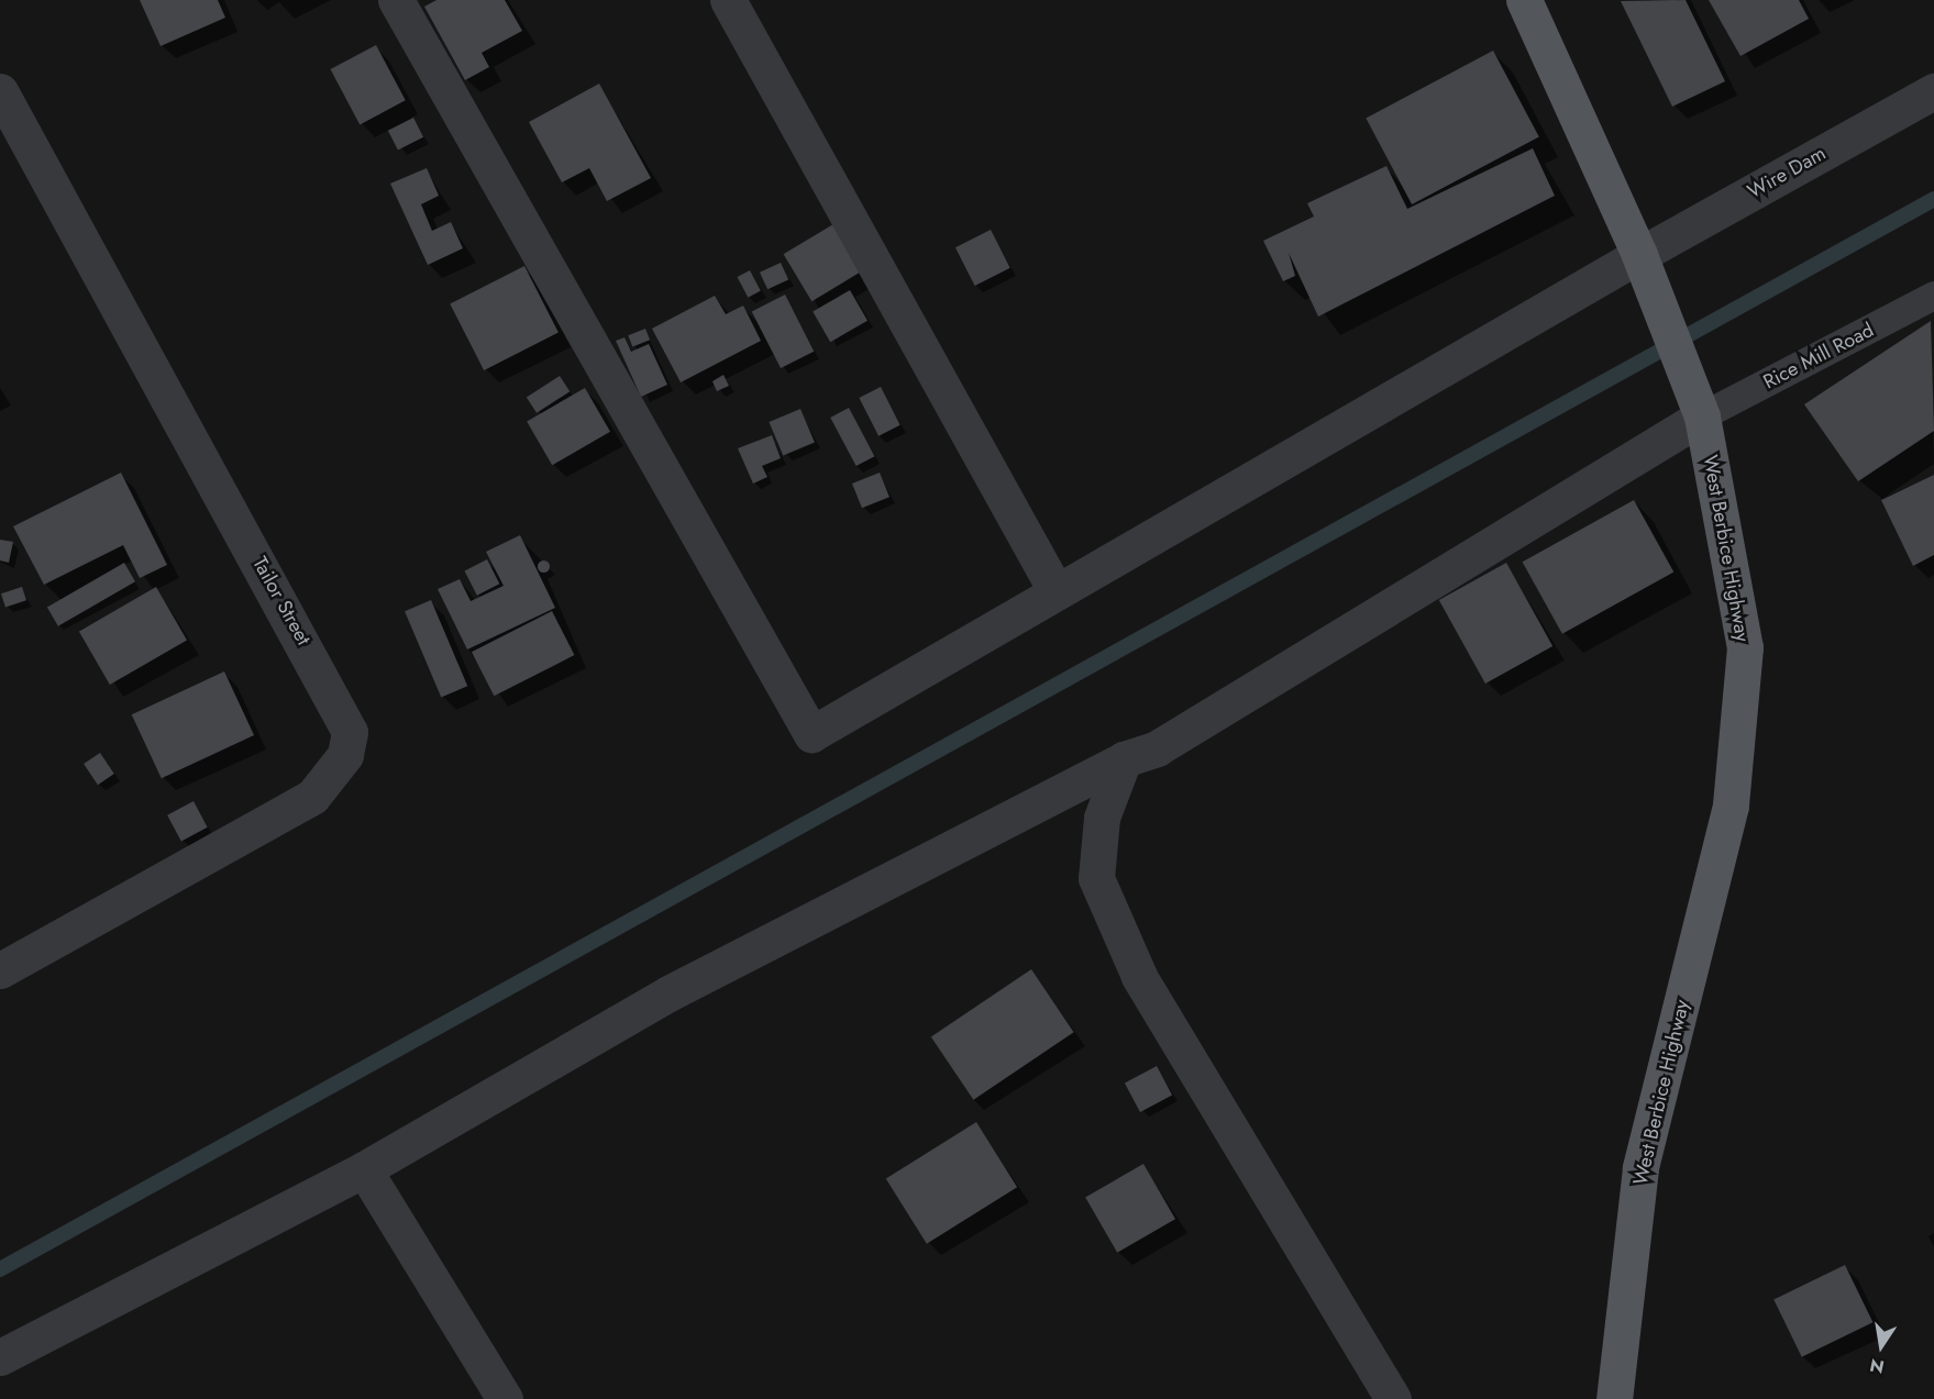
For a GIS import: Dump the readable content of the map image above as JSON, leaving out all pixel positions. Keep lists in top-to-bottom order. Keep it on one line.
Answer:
{"streets":{"main road":["West Berbice Highway"],"street":["Wire Dam","Tailor Street"],"lane":["Rice Mill Road"]},"crossings":[["Wire Dam","West Berbice Highway"],["Rice Mill Road","West Berbice Highway"]],"north":"bottom"}
